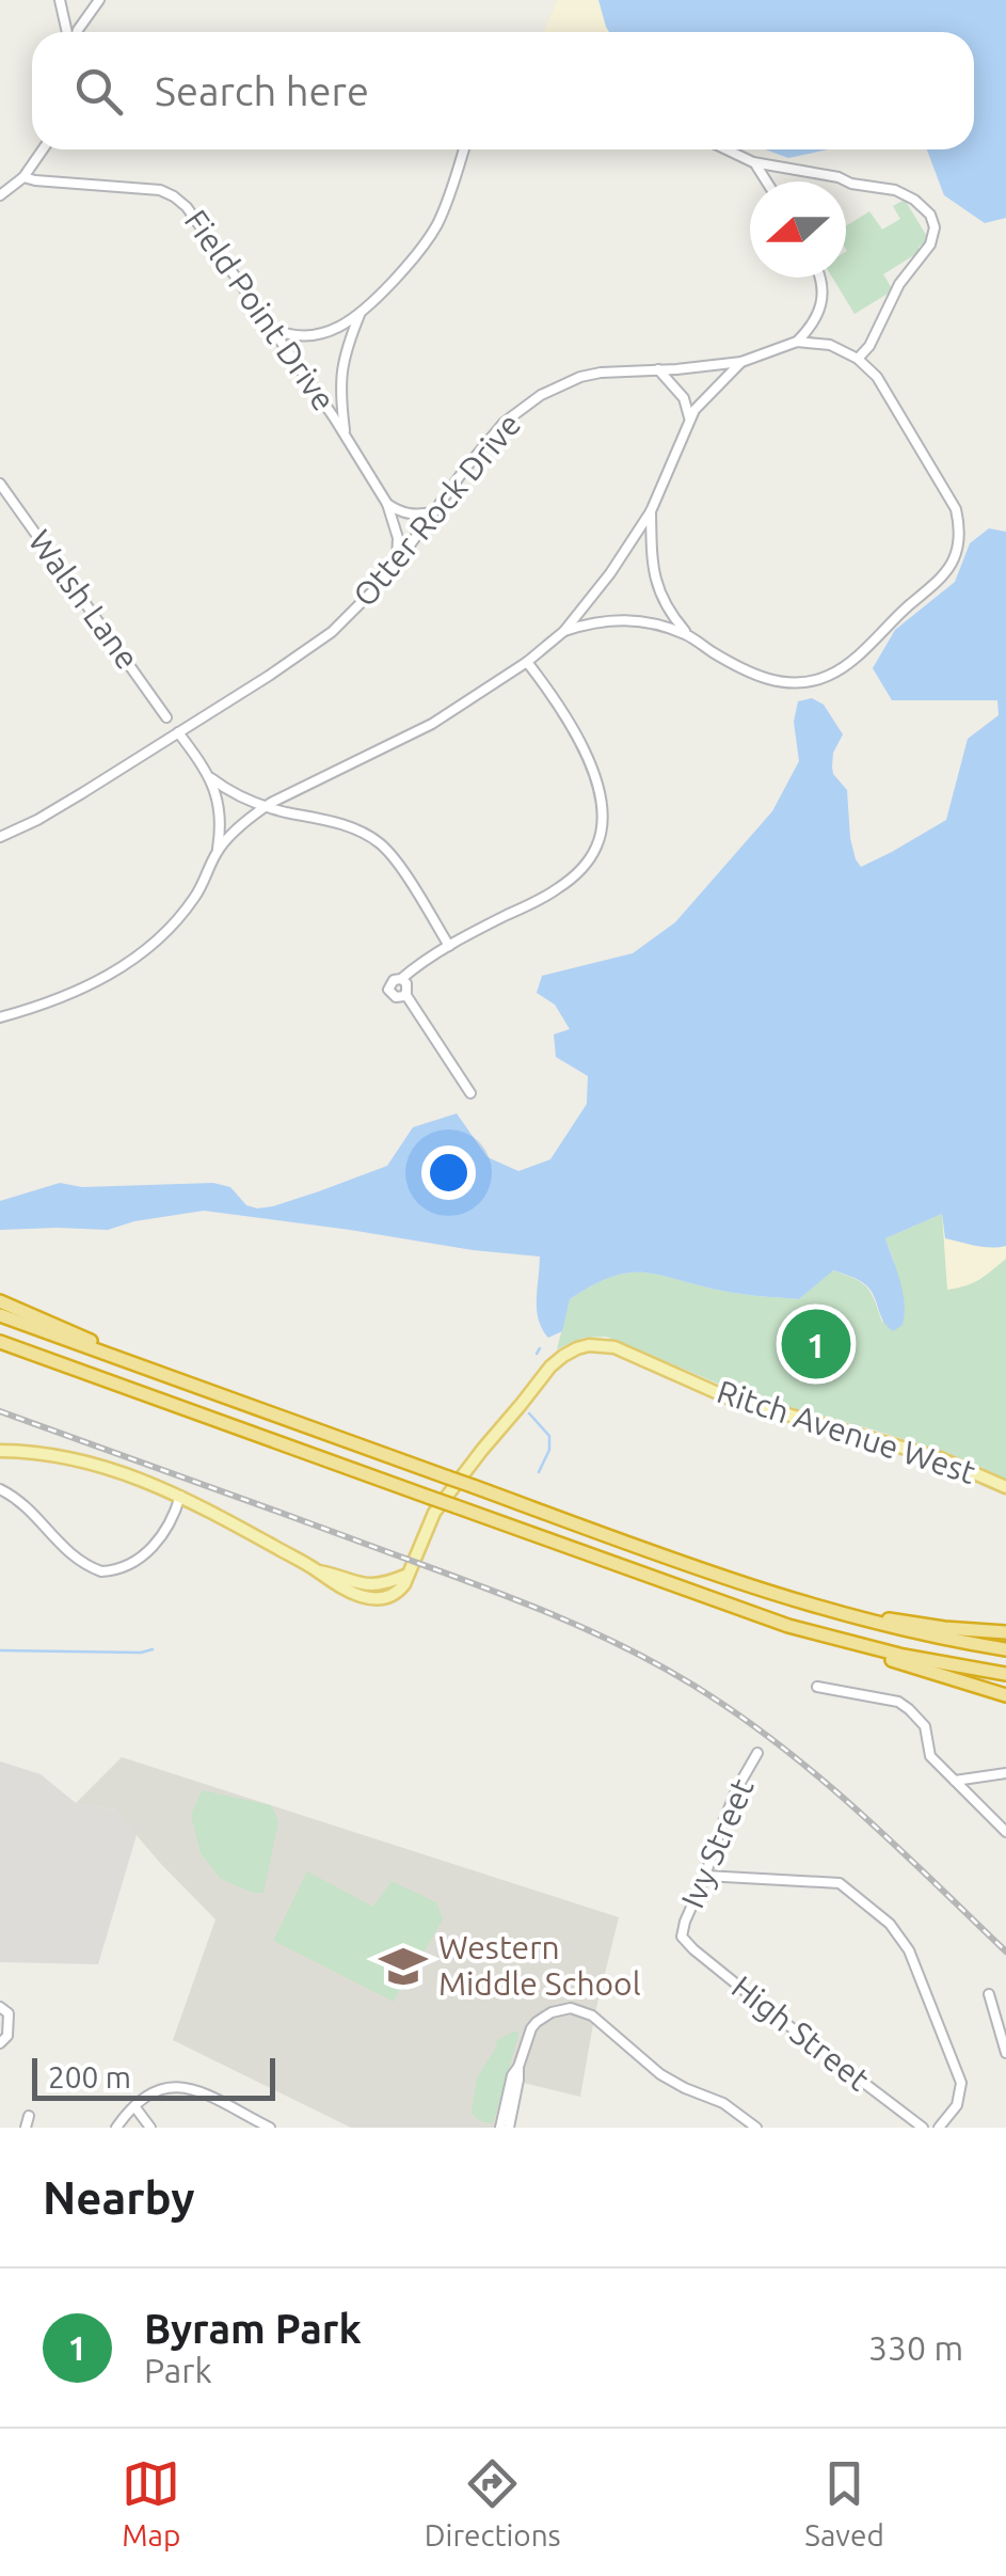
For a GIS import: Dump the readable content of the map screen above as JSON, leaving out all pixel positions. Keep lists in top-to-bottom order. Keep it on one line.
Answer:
{"streets":{"main road":["Ritch Avenue West"],"street":["Field Point Drive","Otter Rock Drive","Walsh Lane","Ivy Street","High Street"]},"crossings":[["Field Point Drive","Otter Rock Drive"],["Ivy Street","High Street"]],"places":{"school or university":["Western Middle School"]},"scale_bar":"200 m","north":"left","page":{"search":"Search here","pins":"1","scale":"200 m","heading":"Nearby","list":[{"mark":"1","name":"Byram Park","note":"Park","value":"330 m"}],"nav":["Map","Directions","Saved"]}}
